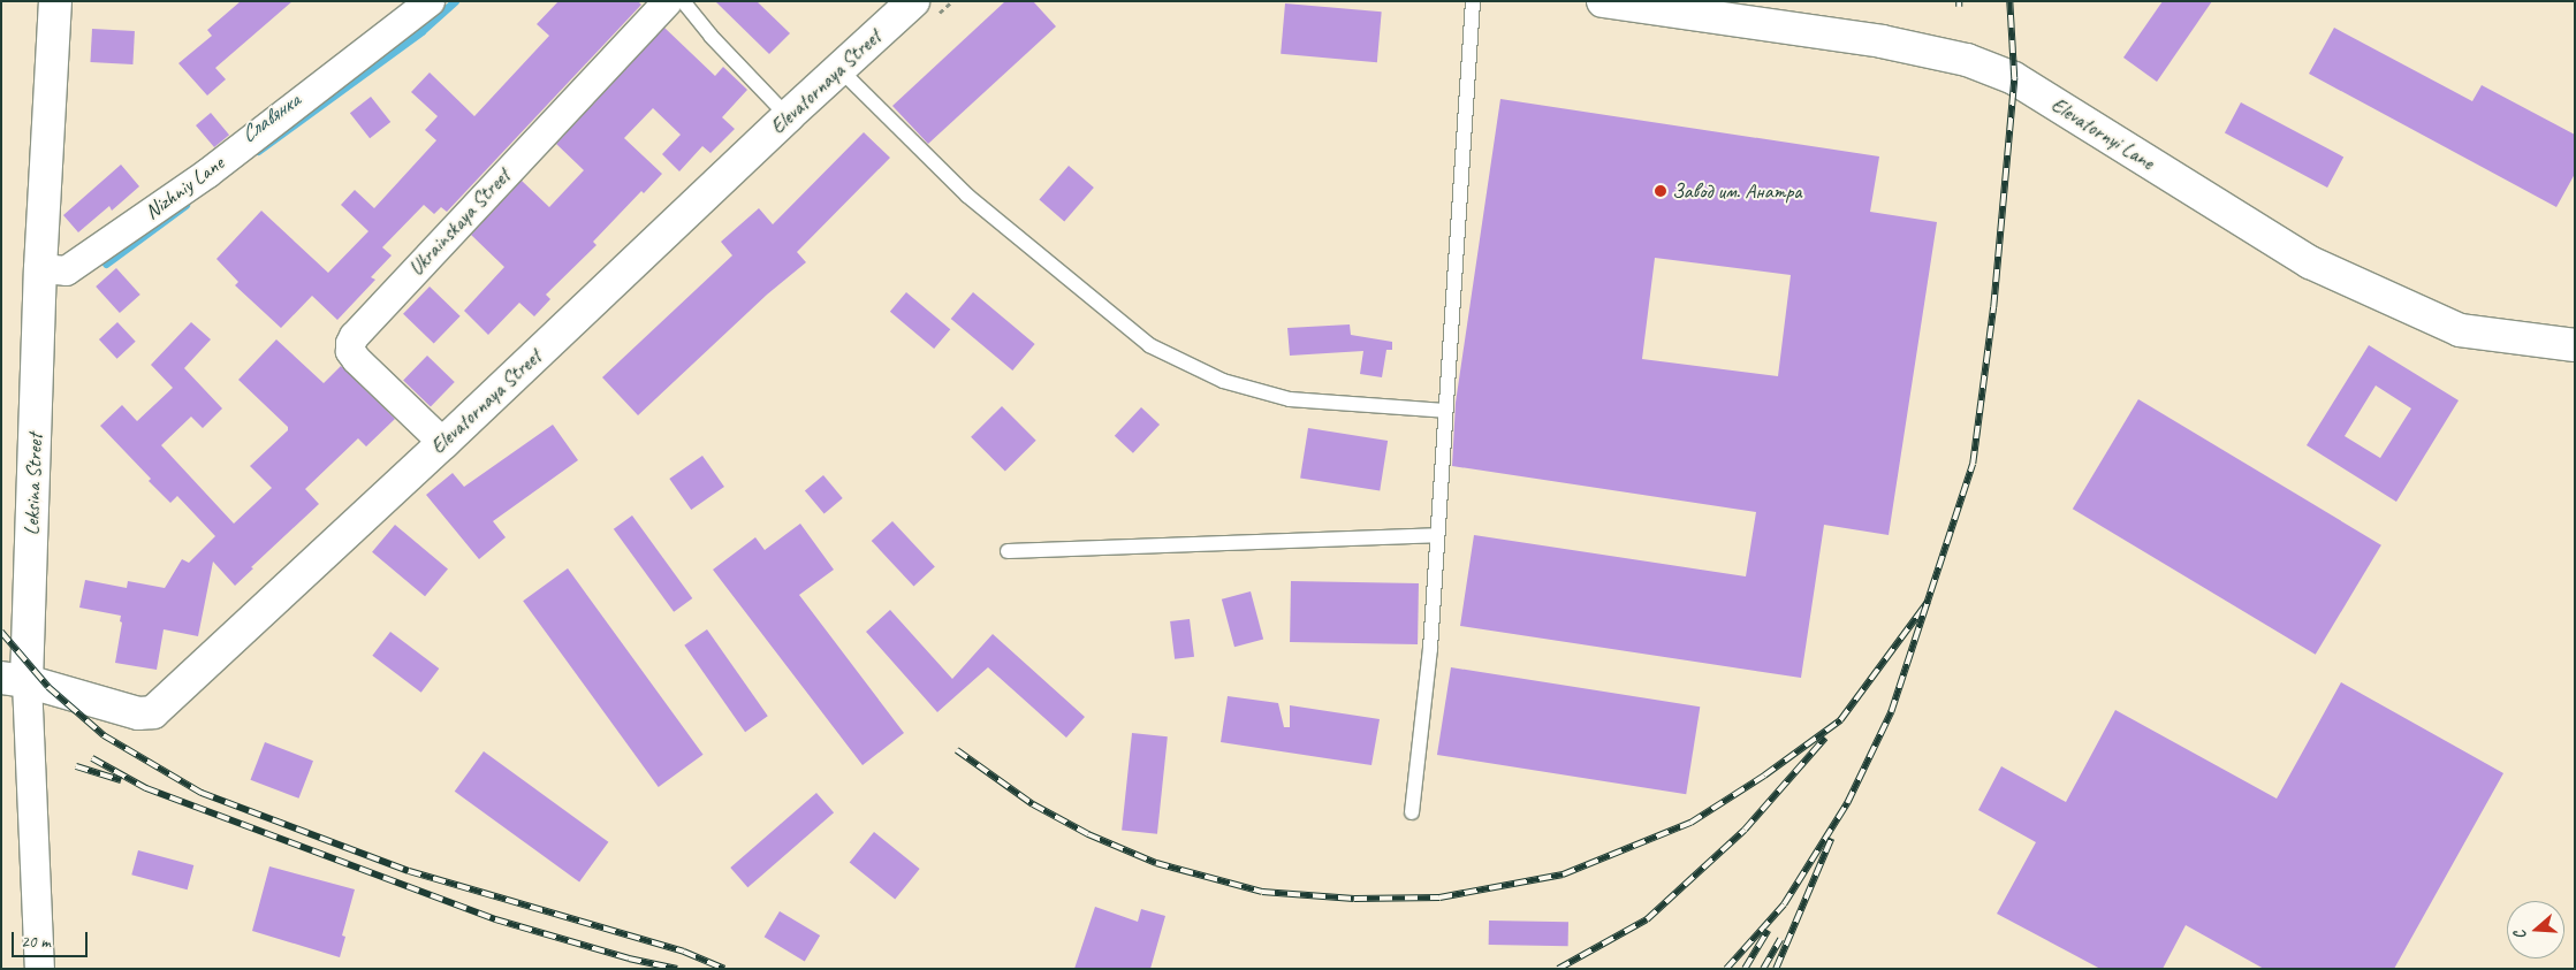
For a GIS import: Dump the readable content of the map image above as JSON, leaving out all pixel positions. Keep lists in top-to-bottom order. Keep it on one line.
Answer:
{"streets":{"main road":["Elevatornaya Street","Elevatornyi Lane","Leksina Street"],"street":["Nizhniy Lane","Ukrainskaya Street"]},"crossings":[["Elevatornaya Street","Ukrainskaya Street"],["Elevatornaya Street","Leksina Street"],["Nizhniy Lane","Leksina Street"]],"water":["Славянка"],"places":["Завод им. Анатра"],"scale_bar":"20 m","north":"left"}
